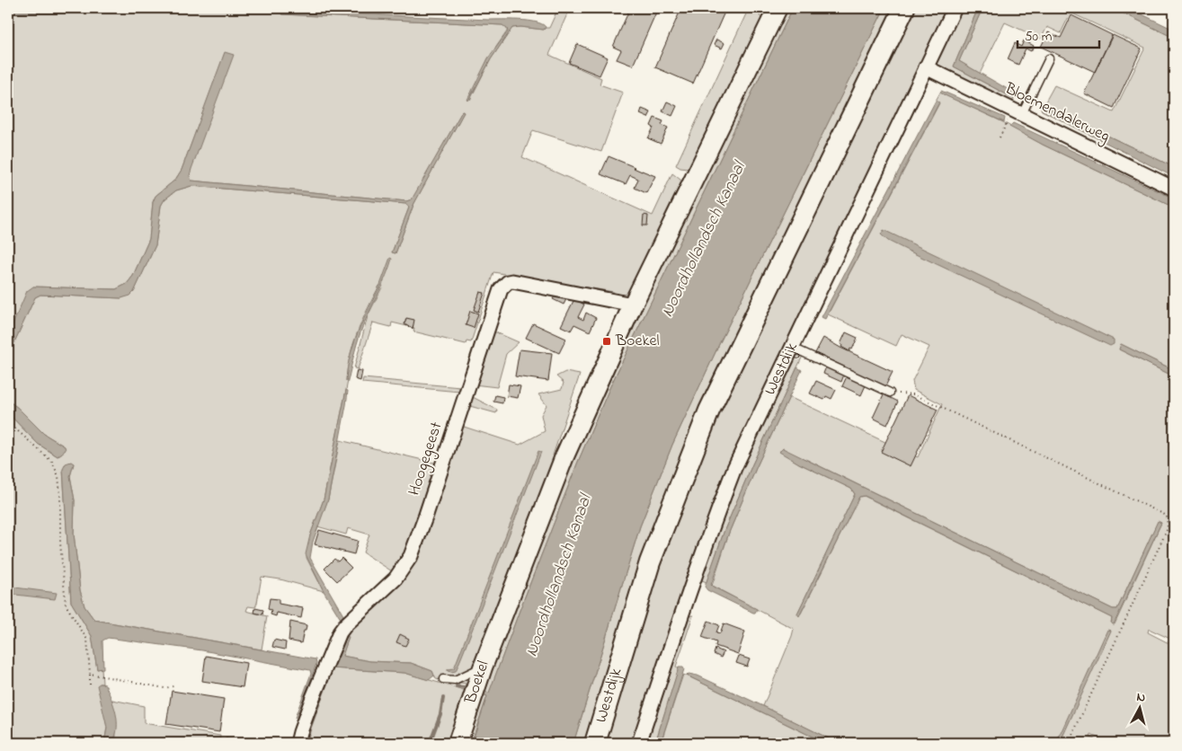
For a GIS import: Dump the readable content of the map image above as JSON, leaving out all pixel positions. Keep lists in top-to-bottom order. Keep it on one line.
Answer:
{"streets":{"main road":["Westdijk"],"street":["Bloemendalerweg","Hoogegeest","Boekel"]},"crossings":[["Bloemendalerweg","Westdijk"],["Hoogegeest","Boekel"]],"water":["Noordhollandsch Kanaal"],"places":{"transit":["Boekel"]},"scale_bar":"50 m","north":"top"}
